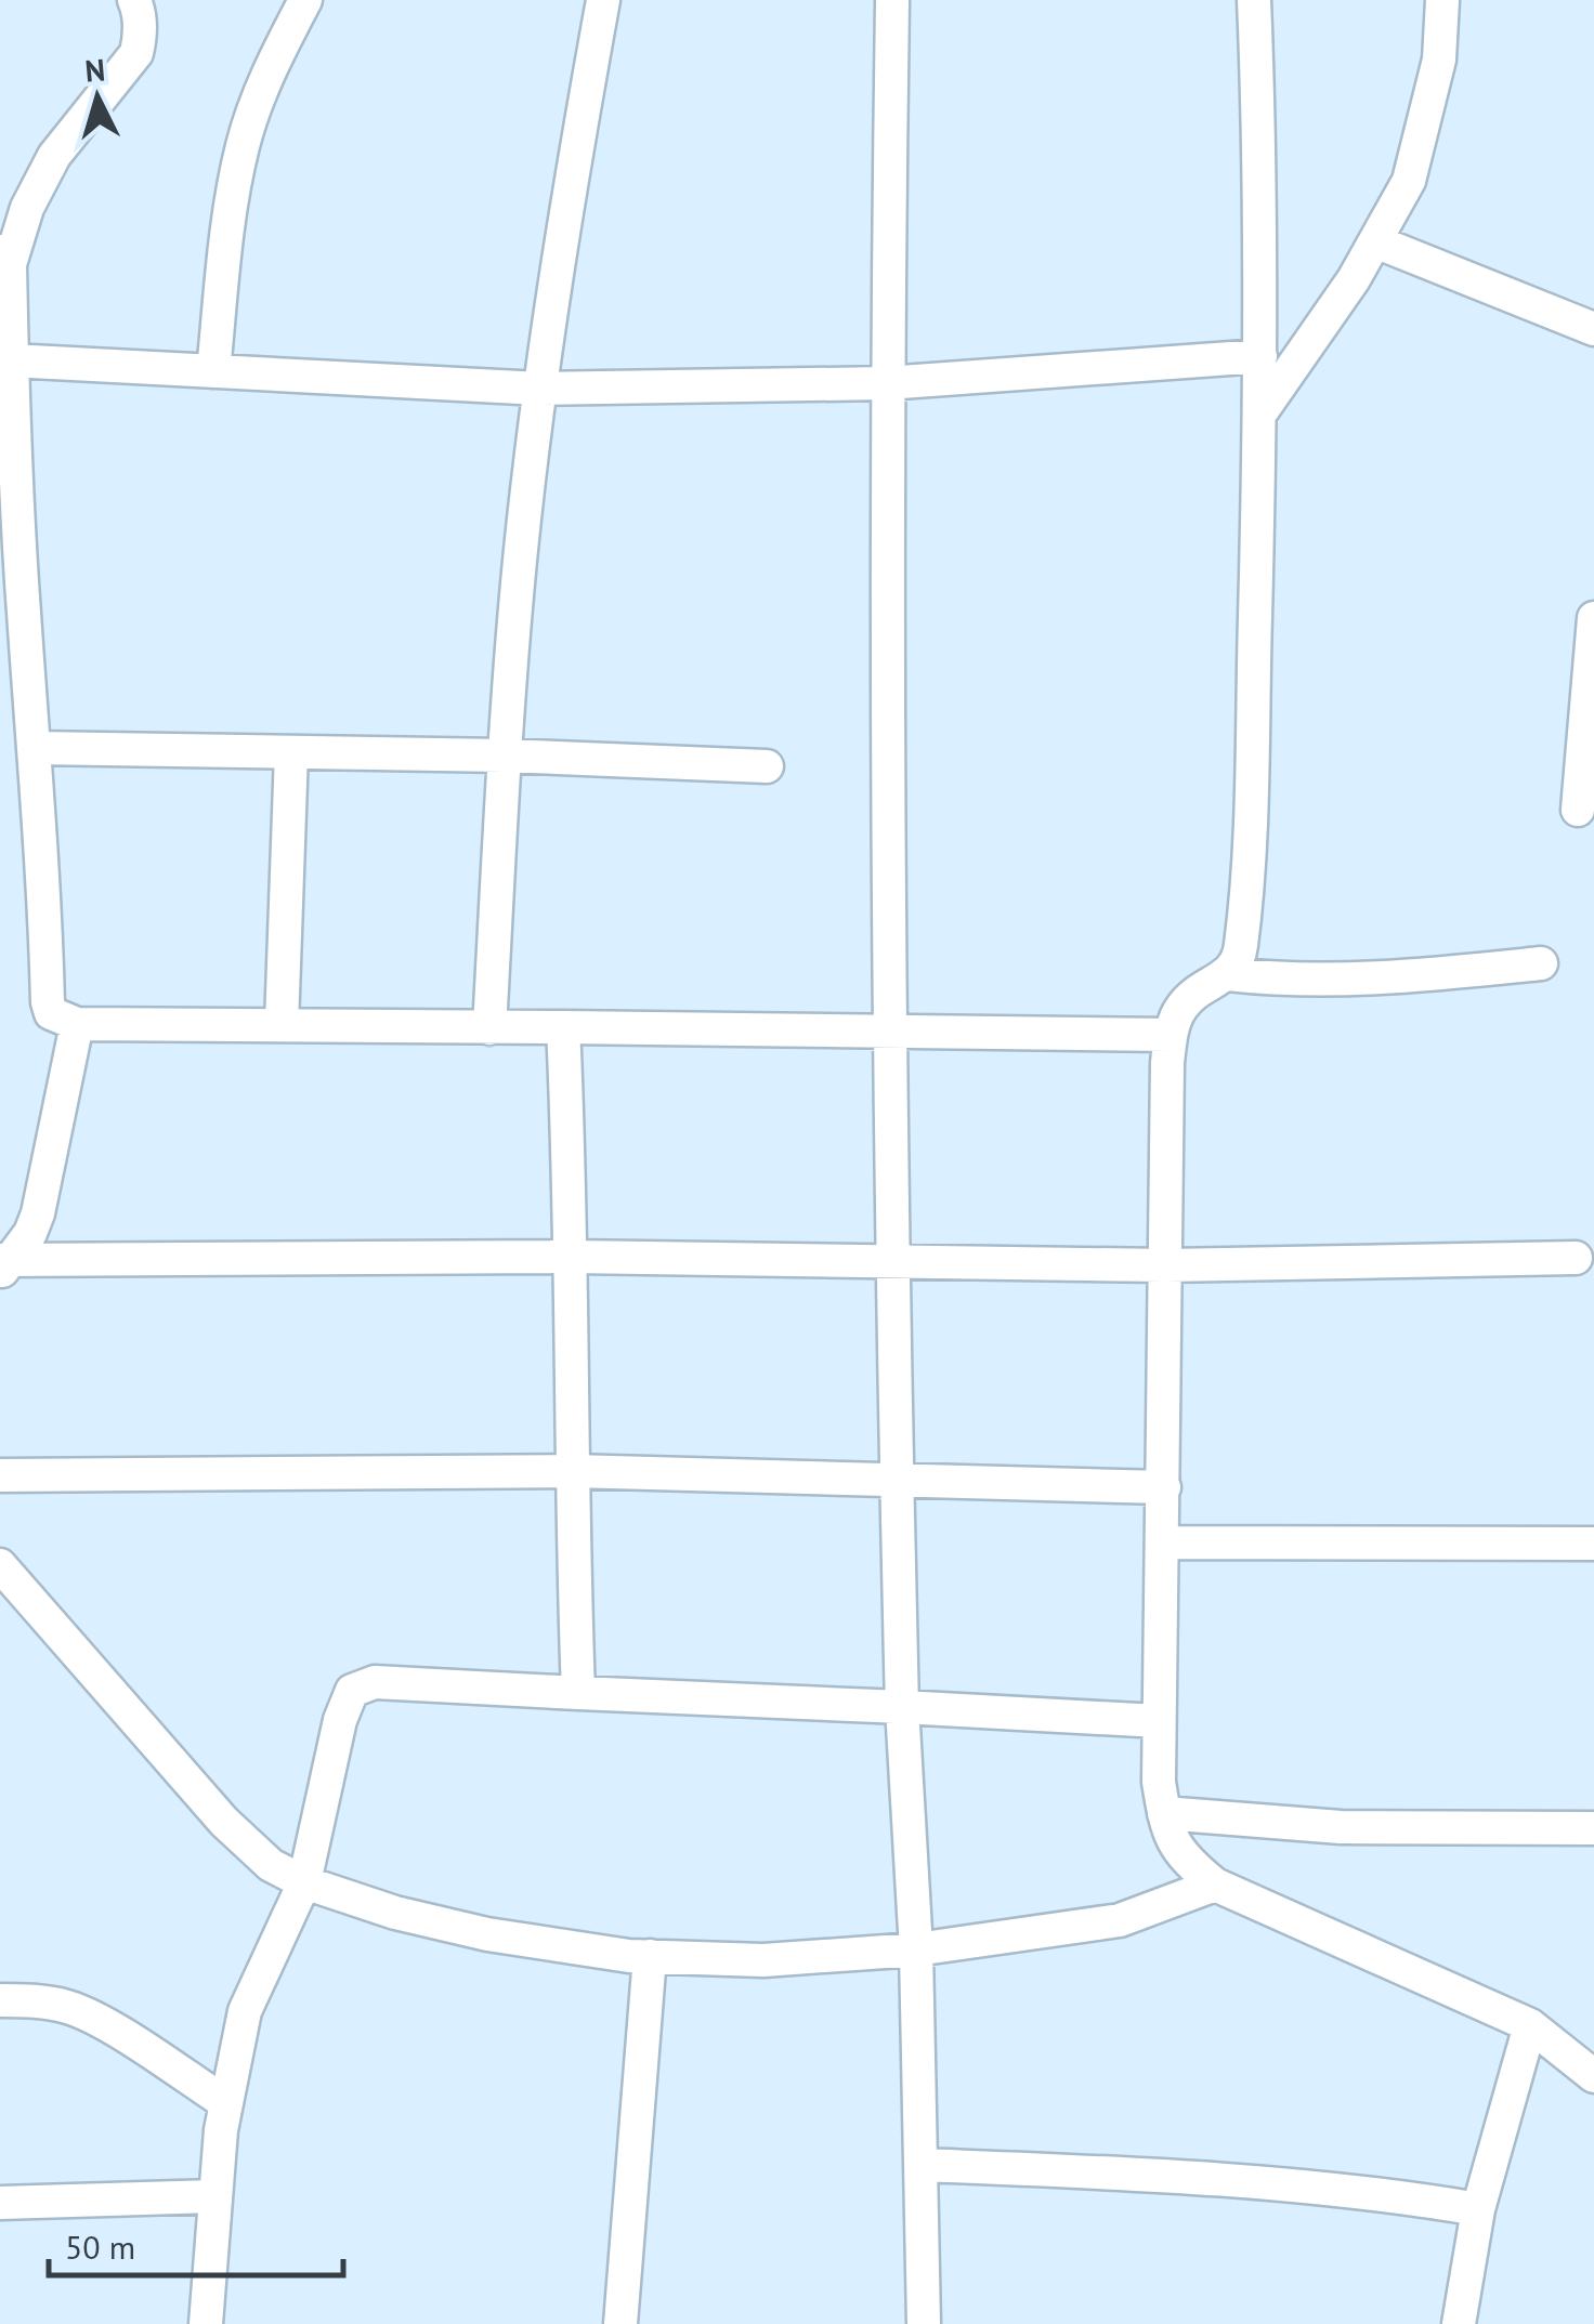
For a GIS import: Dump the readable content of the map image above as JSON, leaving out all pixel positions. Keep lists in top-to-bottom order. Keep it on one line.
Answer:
{"scale_bar":"50 m","north":"top"}
